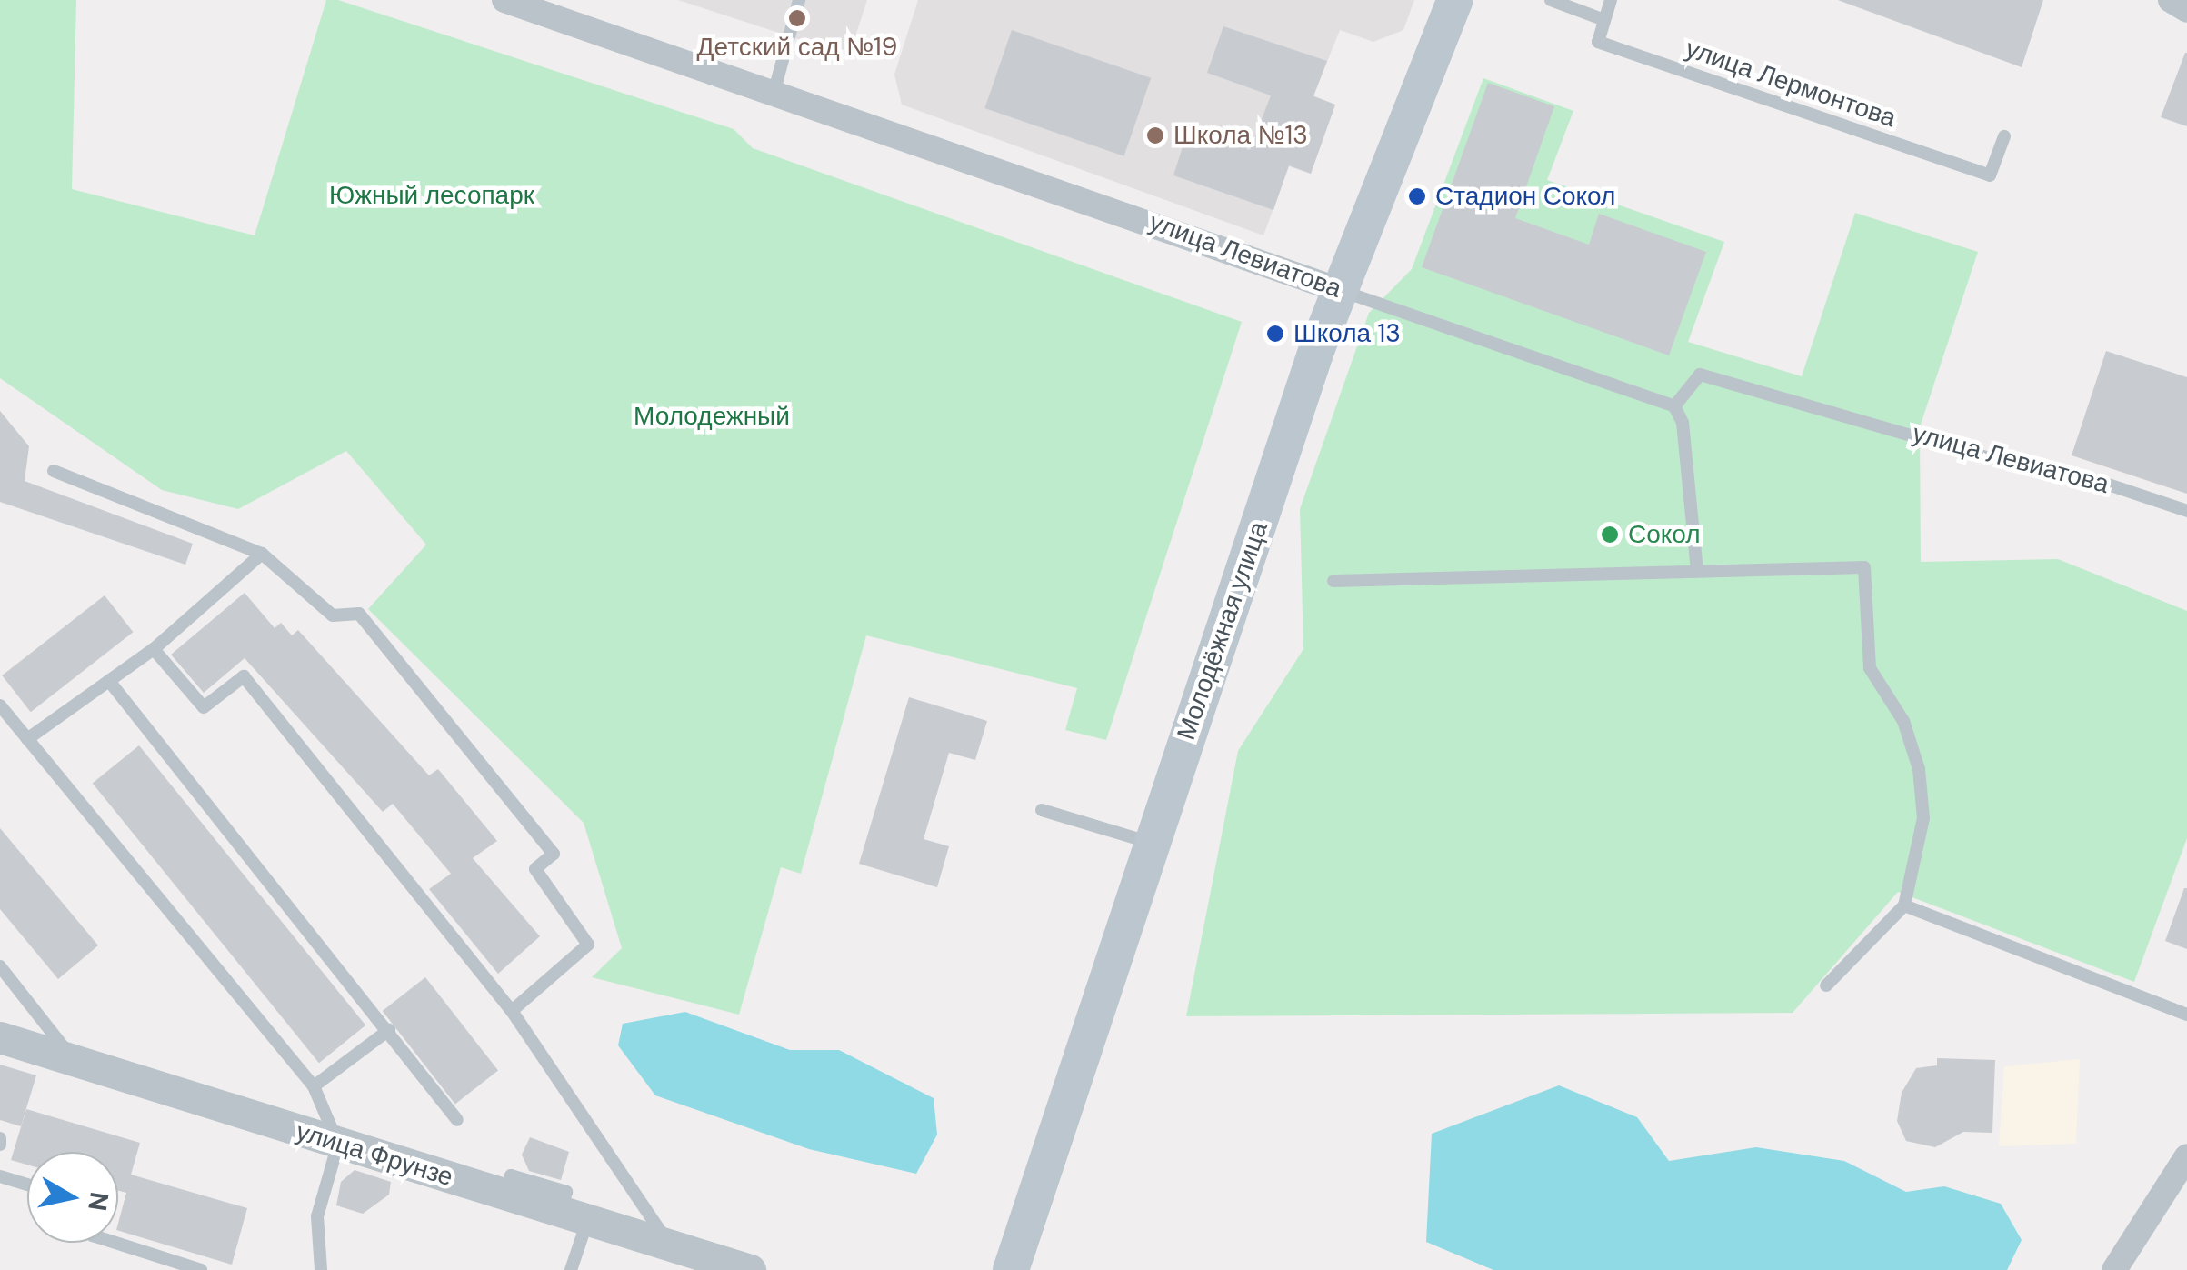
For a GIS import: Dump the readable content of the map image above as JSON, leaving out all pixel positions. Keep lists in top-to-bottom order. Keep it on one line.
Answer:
{"streets":{"main road":["Молодёжная улица"],"street":["улица Левиатова","улица Фрунзе"],"lane":["улица Лермонтова"]},"crossings":[["улица Левиатова","Молодёжная улица"]],"parks":["Южный лесопарк","Молодежный"],"places":["Детский сад №19","Школа №13","Стадион Сокол","Школа 13","Сокол"],"north":"right"}
